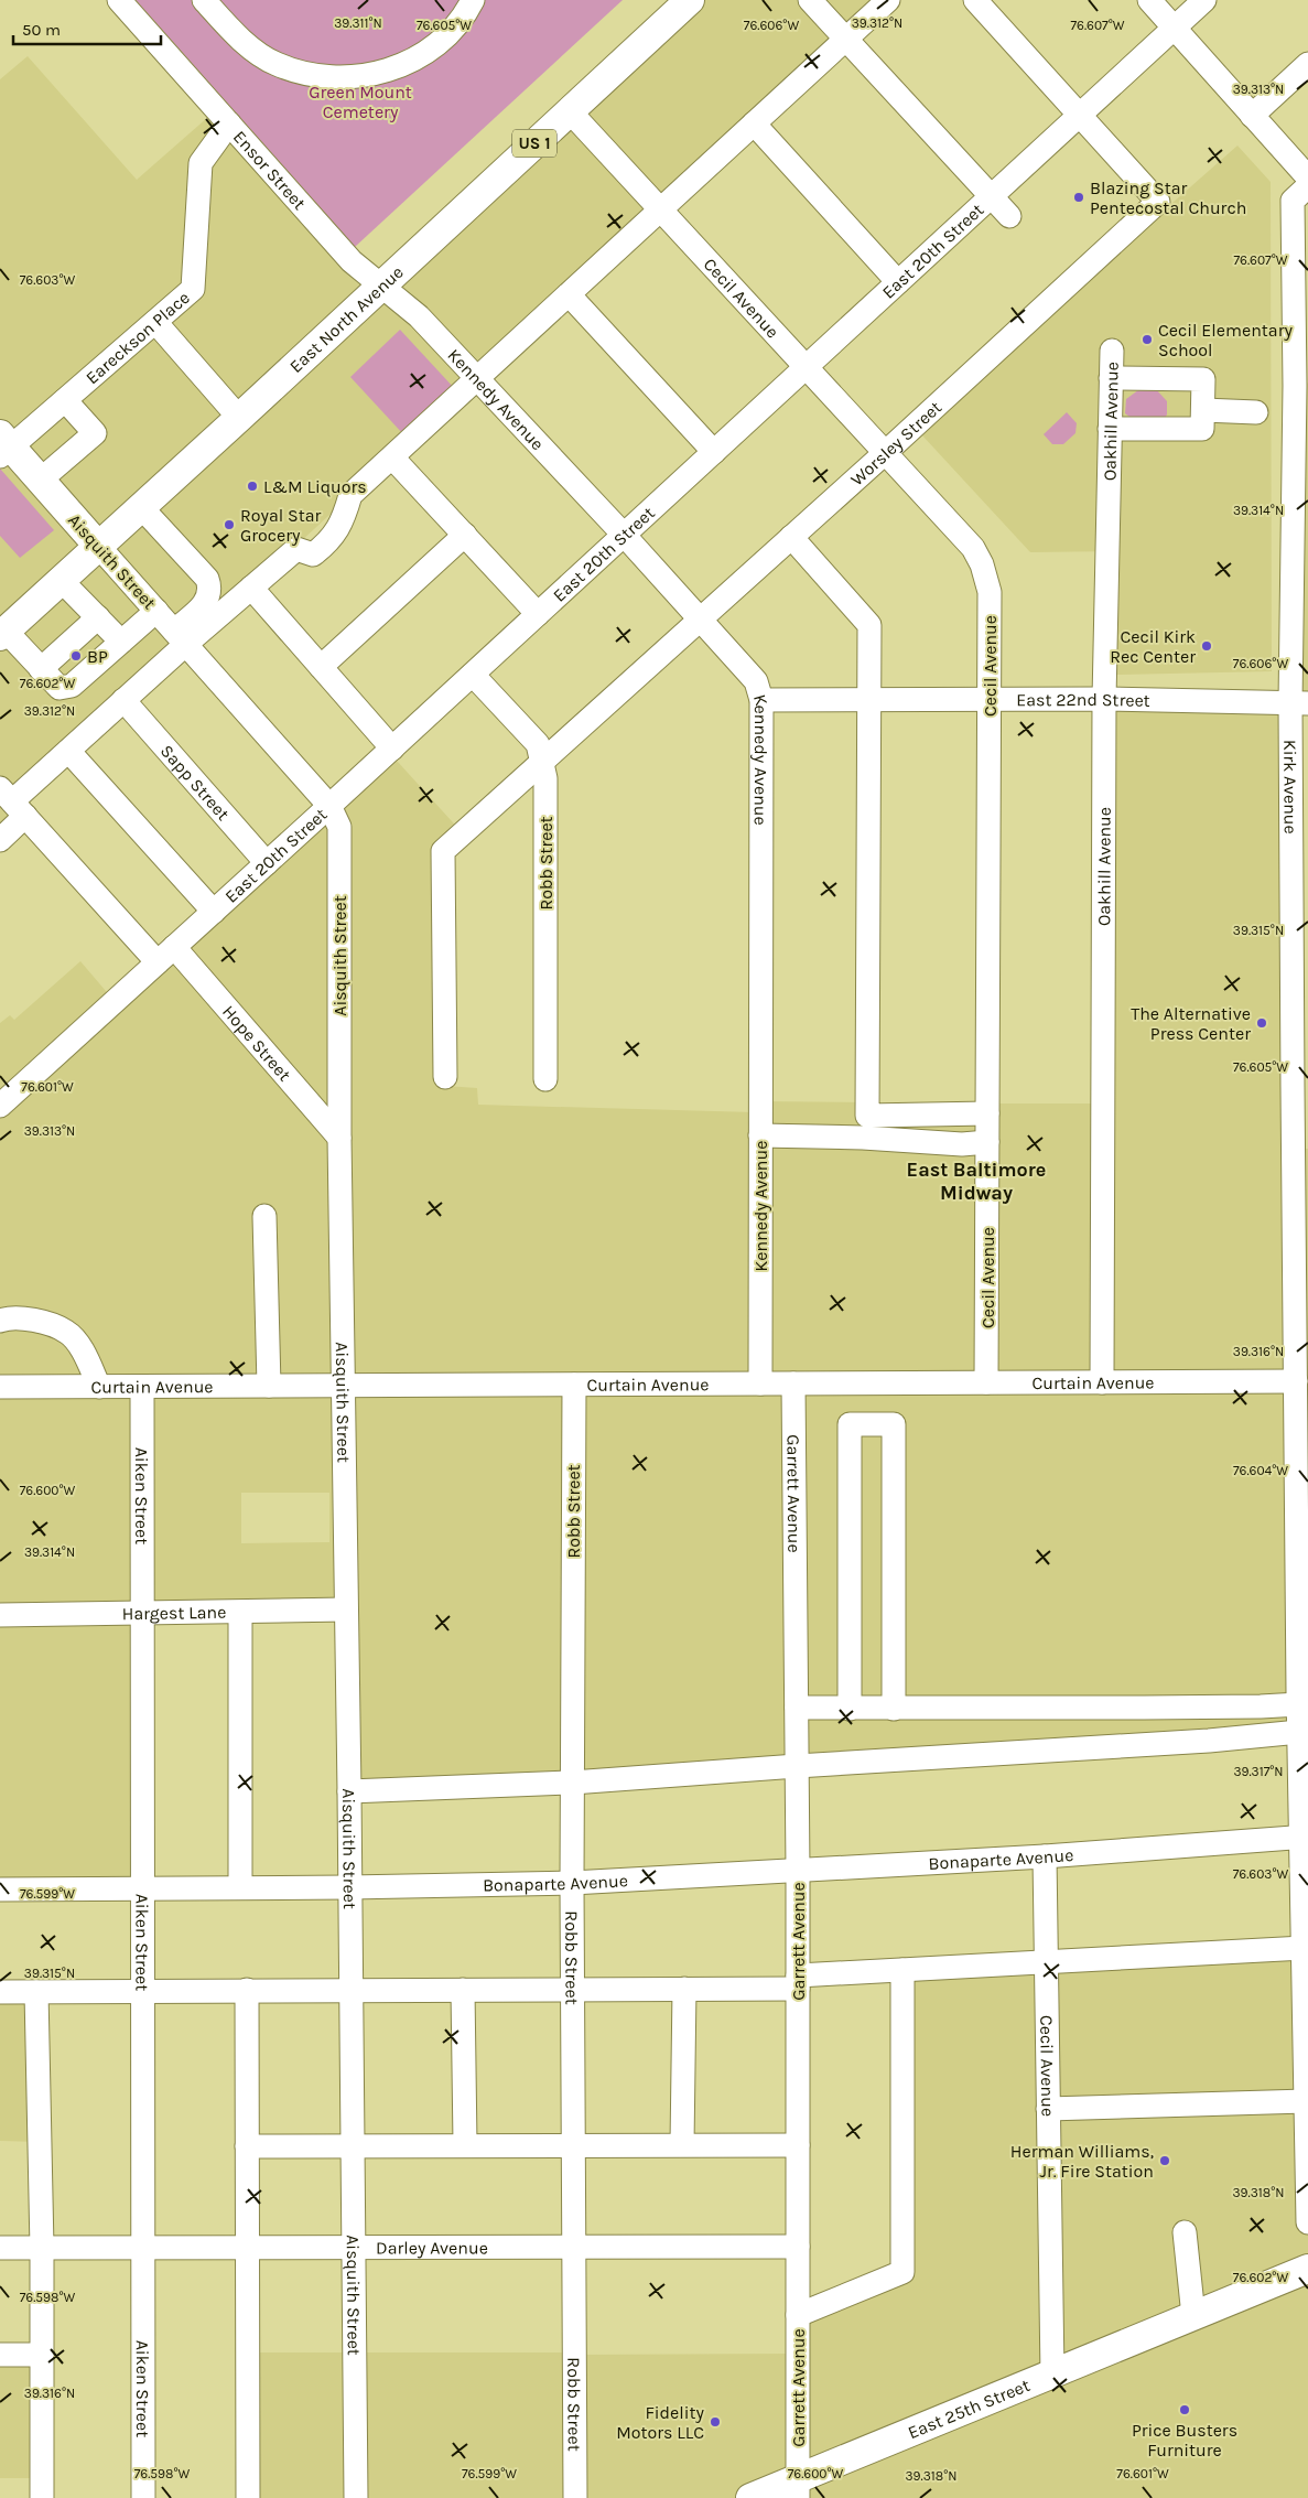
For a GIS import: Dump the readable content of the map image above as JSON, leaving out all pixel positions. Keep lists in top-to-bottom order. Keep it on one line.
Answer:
{"streets":{"main road":["US 1","East North Avenue","Aisquith Street","East 25th Street"],"street":["Ensor Street","East 20th Street","Cecil Avenue","Eareckson Place","Kennedy Avenue","Oakhill Avenue","Worsley Street","East 22nd Street","Sapp Street","Kirk Avenue","Robb Street","Hope Street","Curtain Avenue","Garrett Avenue","Aiken Street","Hargest Lane","Bonaparte Avenue","Darley Avenue"]},"crossings":[["Ensor Street","East North Avenue"],["Ensor Street","Eareckson Place"],["Ensor Street","Kennedy Avenue"],["East 20th Street","Cecil Avenue"],["East 20th Street","Kennedy Avenue"],["East 20th Street","Worsley Street"],["East 20th Street","Aisquith Street"],["East 20th Street","Sapp Street"],["East 20th Street","Robb Street"],["East 20th Street","Hope Street"],["Cecil Avenue","East North Avenue"],["Cecil Avenue","Worsley Street"],["Cecil Avenue","East 22nd Street"],["Cecil Avenue","Curtain Avenue"],["Cecil Avenue","Bonaparte Avenue"],["Cecil Avenue","East 25th Street"],["East North Avenue","Kennedy Avenue"],["East North Avenue","Aisquith Street"],["Eareckson Place","Aisquith Street"],["Kennedy Avenue","Worsley Street"],["Kennedy Avenue","East 22nd Street"],["Kennedy Avenue","Curtain Avenue"],["Oakhill Avenue","East 22nd Street"],["Oakhill Avenue","Curtain Avenue"],["Worsley Street","Robb Street"],["Aisquith Street","Hope Street"],["Aisquith Street","Curtain Avenue"],["Aisquith Street","Hargest Lane"],["Aisquith Street","Bonaparte Avenue"],["Aisquith Street","Darley Avenue"],["East 22nd Street","Kirk Avenue"],["Kirk Avenue","Curtain Avenue"],["Kirk Avenue","Bonaparte Avenue"],["Robb Street","Curtain Avenue"],["Robb Street","Bonaparte Avenue"],["Robb Street","Darley Avenue"],["Curtain Avenue","Garrett Avenue"],["Curtain Avenue","Aiken Street"],["Garrett Avenue","Bonaparte Avenue"],["Garrett Avenue","Darley Avenue"],["Garrett Avenue","East 25th Street"],["Aiken Street","Hargest Lane"],["Aiken Street","Bonaparte Avenue"],["Aiken Street","Darley Avenue"]],"districts":["East Baltimore Midway"],"parks":["Green Mount Cemetery"],"places":["Blazing Star Pentecostal Church","Cecil Elementary School","L&M Liquors","Royal Star Grocery","Cecil Kirk Rec Center","BP","The Alternative Press Center","Herman Williams, Jr. Fire Station","Price Busters Furniture","Fidelity Motors LLC"],"scale_bar":"50 m","coordinates":["39.311°N","39.312°N","76.605°W","76.606°W","76.607°W","39.313°N","76.603°W","39.314°N","76.602°W","39.315°N","76.601°W","39.316°N","76.604°W","76.600°W","39.317°N","76.599°W","39.318°N","76.598°W"]}
